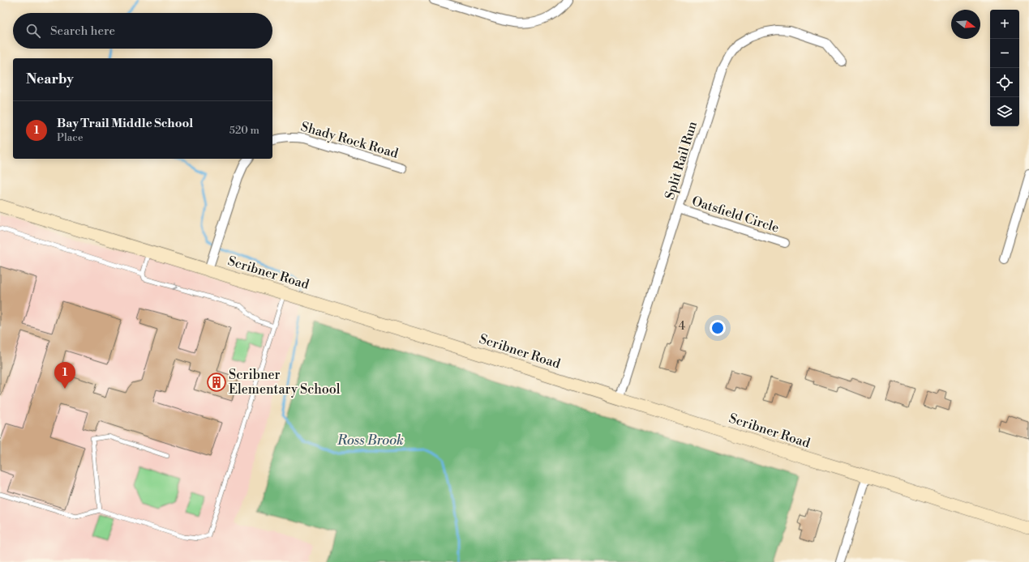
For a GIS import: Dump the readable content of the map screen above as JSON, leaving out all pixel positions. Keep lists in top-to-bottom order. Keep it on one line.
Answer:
{"streets":{"street":["Shady Rock Road","Split Rail Run","Oatsfield Circle","Scribner Road"]},"crossings":[["Split Rail Run","Oatsfield Circle"],["Split Rail Run","Scribner Road"]],"water":["Ross Brook"],"places":{"building":["Scribner Elementary School"]},"house_numbers":["4"],"north":"right","page":{"map_buttons":["+","−"],"search":"Search here","heading":"Nearby","list":[{"mark":"1","name":"Bay Trail Middle School","note":"Place","value":"520 m"}],"pins":"1"}}
